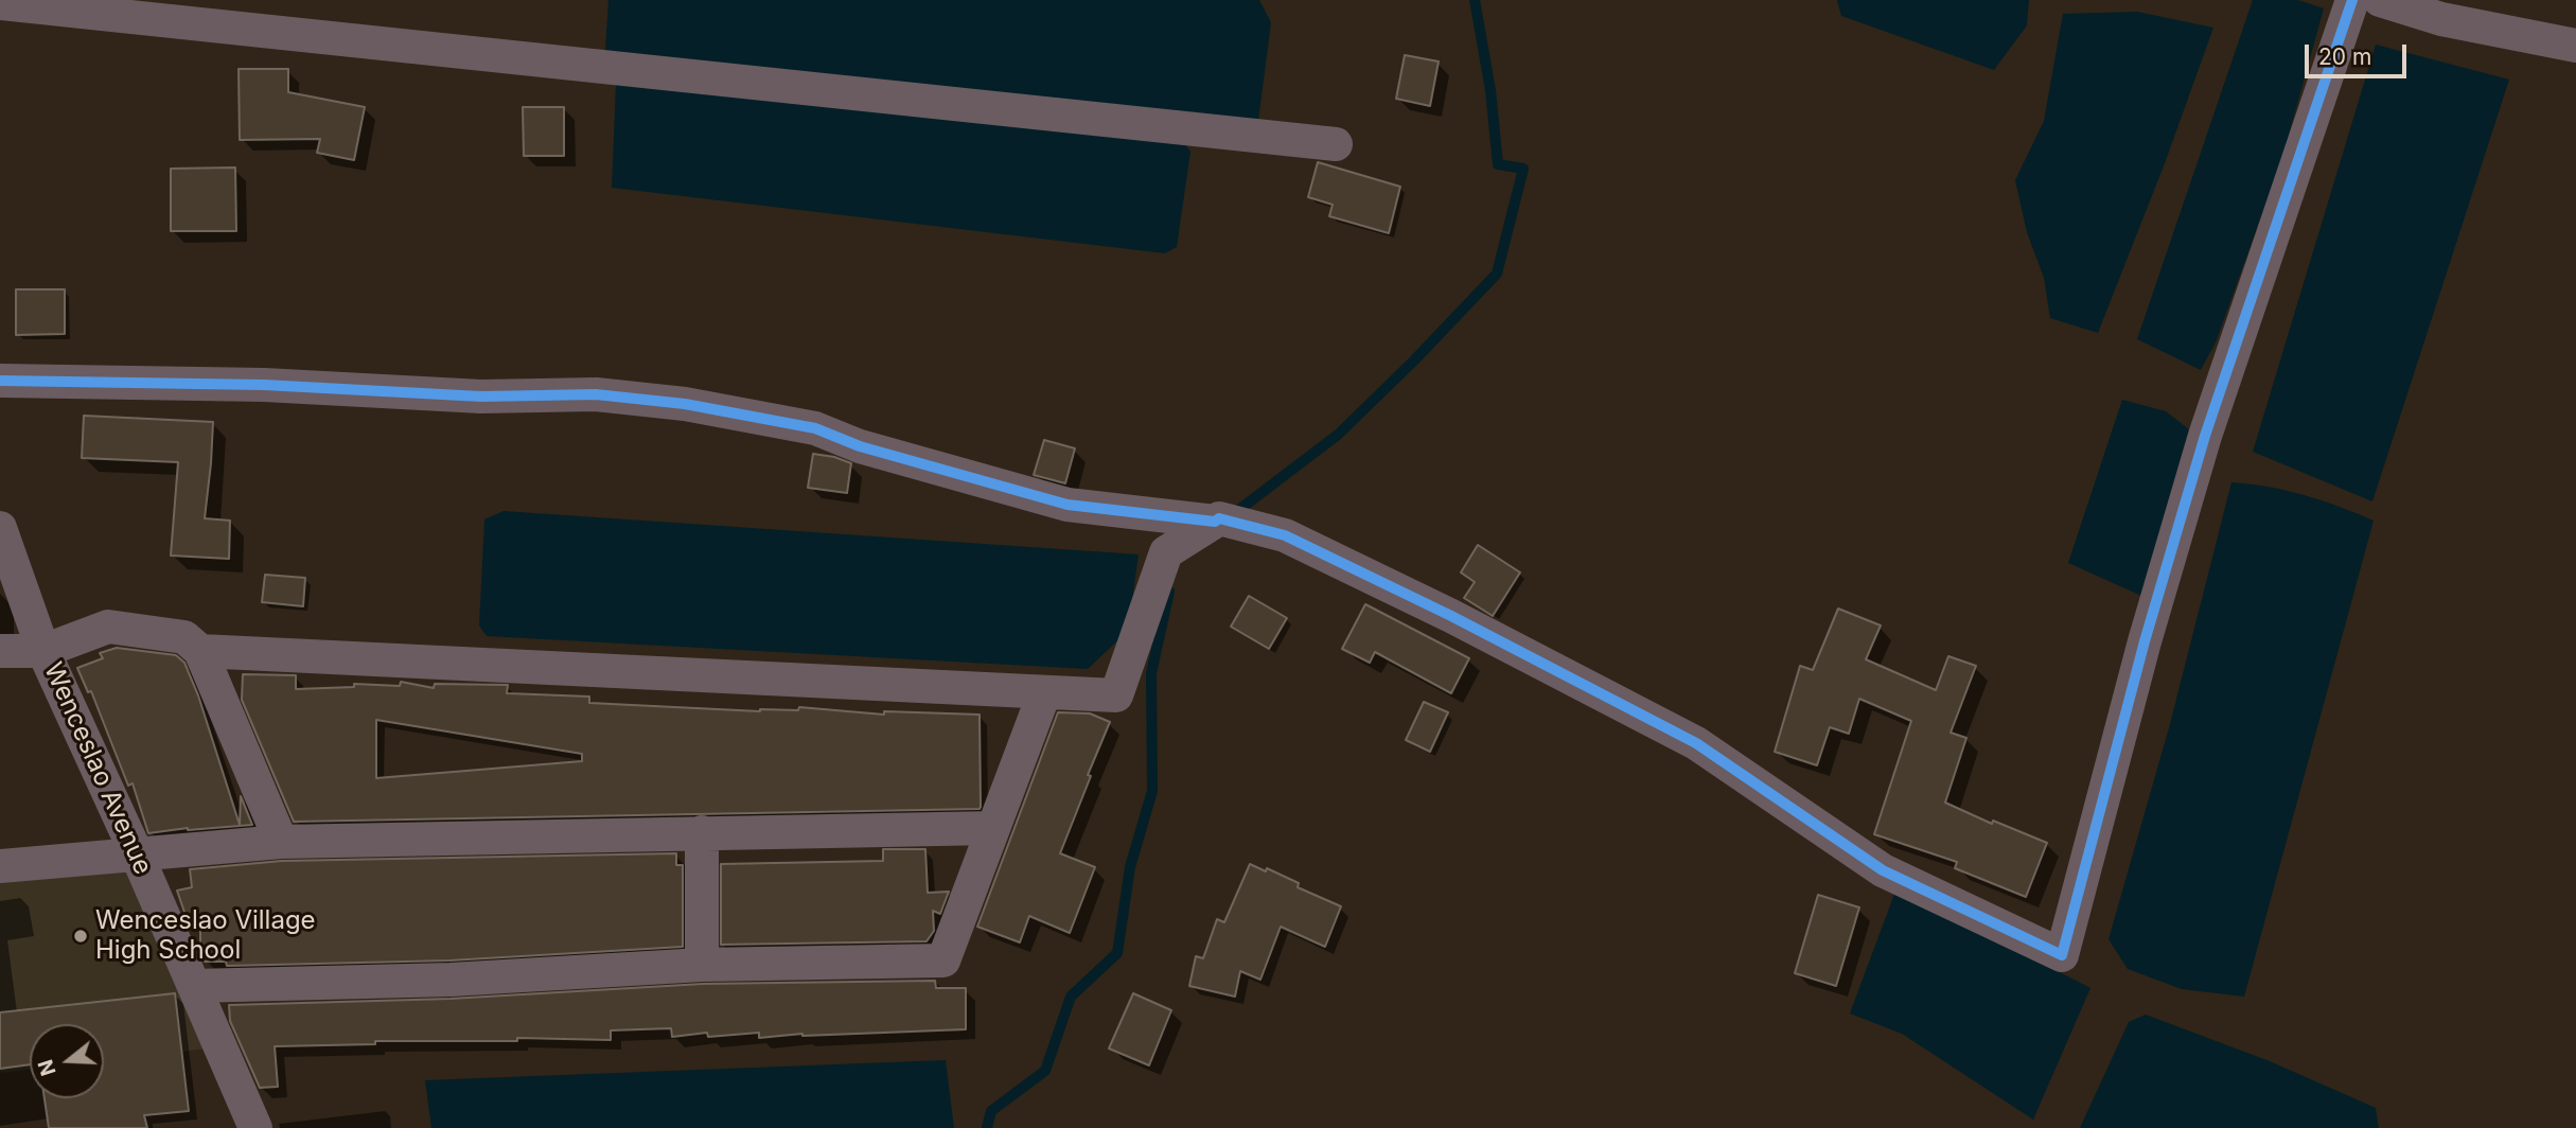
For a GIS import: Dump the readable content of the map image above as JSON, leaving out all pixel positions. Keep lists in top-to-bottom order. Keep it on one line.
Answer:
{"streets":{"street":["Wenceslao Avenue"]},"places":["Wenceslao Village High School"],"scale_bar":"20 m","north":"left"}
